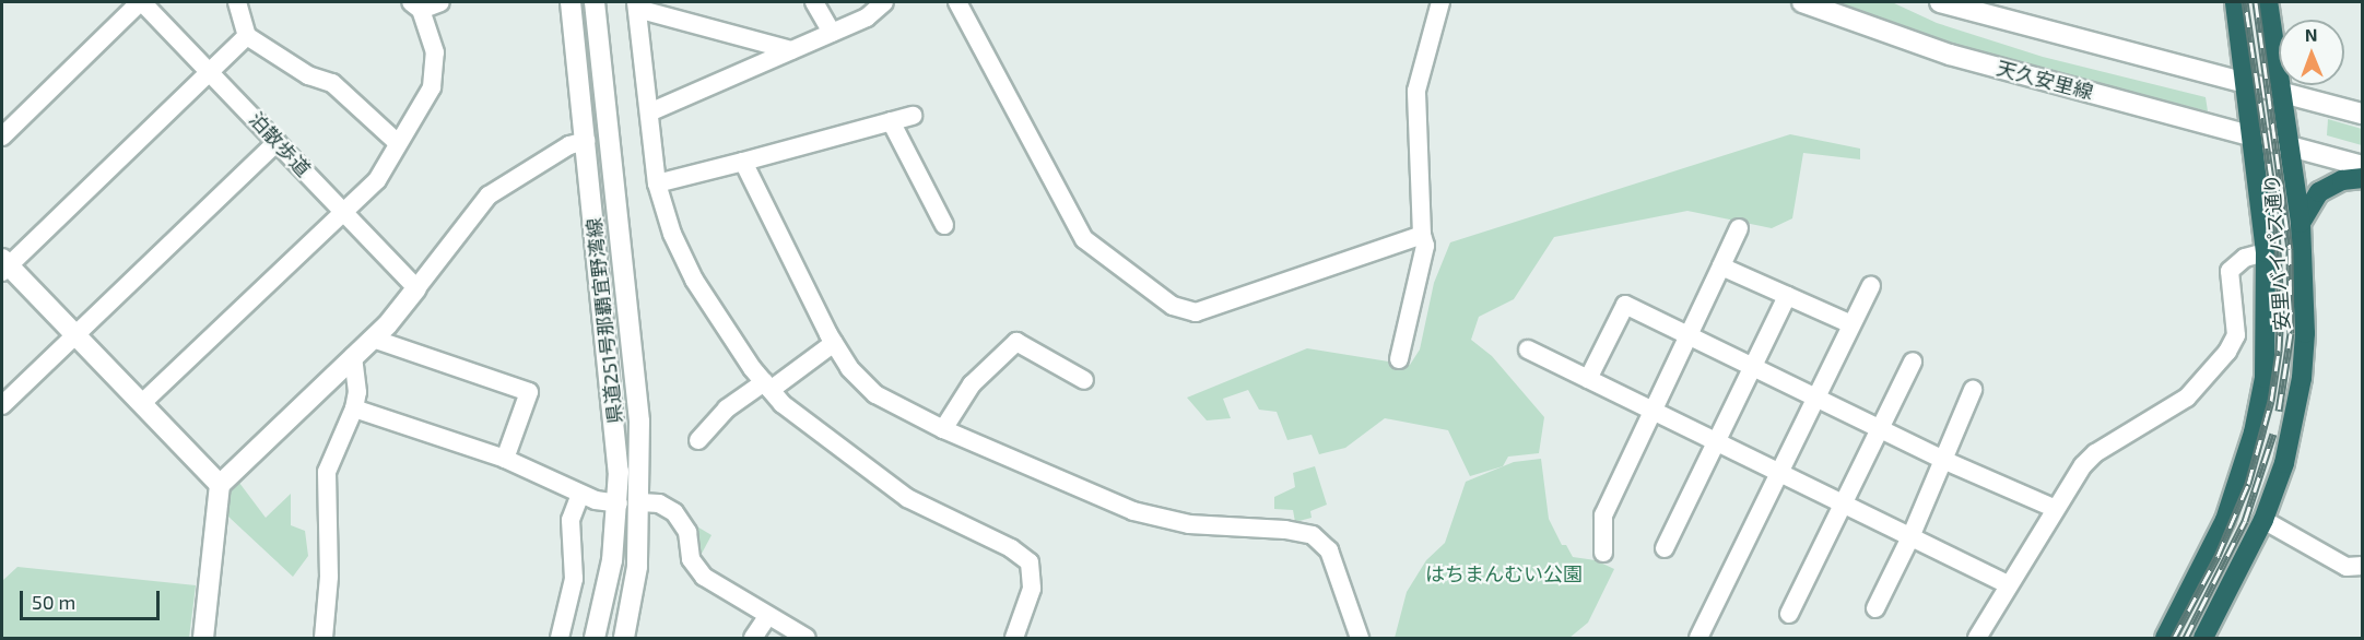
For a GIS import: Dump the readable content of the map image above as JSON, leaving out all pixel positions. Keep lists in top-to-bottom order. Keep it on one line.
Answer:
{"streets":{"highway":["安里バイパス通り"],"street":["天久安里線","泊散歩道","県道251号那覇宜野湾線"]},"crossings":[["天久安里線","安里バイパス通り"]],"parks":["はちまんむい公園"],"scale_bar":"50 m","north":"top"}
